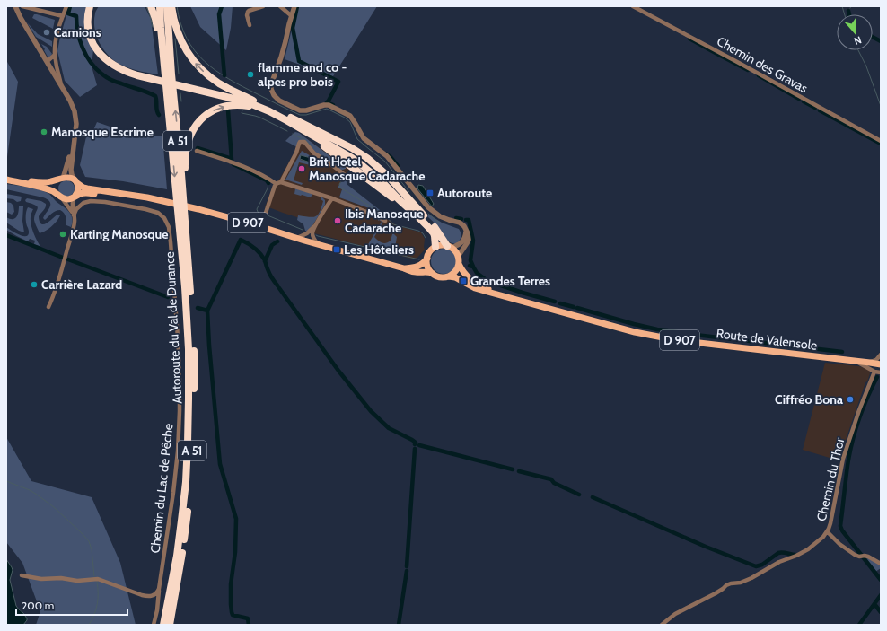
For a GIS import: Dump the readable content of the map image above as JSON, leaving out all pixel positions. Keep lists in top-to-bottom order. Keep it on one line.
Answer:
{"streets":{"highway":["A 51","Autoroute du Val de Durance"],"main road":["D 907","Route de Valensole"],"street":["Chemin des Gravas","Chemin du Thor","Chemin du Lac de Pêche"]},"crossings":[["D 907","Route de Valensole"]],"places":{"other":["Camions","flamme and co - alpes pro bois","Manosque Escrime","Brit Hotel Manosque Cadarache","Ibis Manosque Cadarache","Karting Manosque","Carrière Lazard","Ciffréo Bona"],"transit":["Autoroute","Les Hôteliers","Grandes Terres"]},"scale_bar":"200 m","north":"bottom"}
